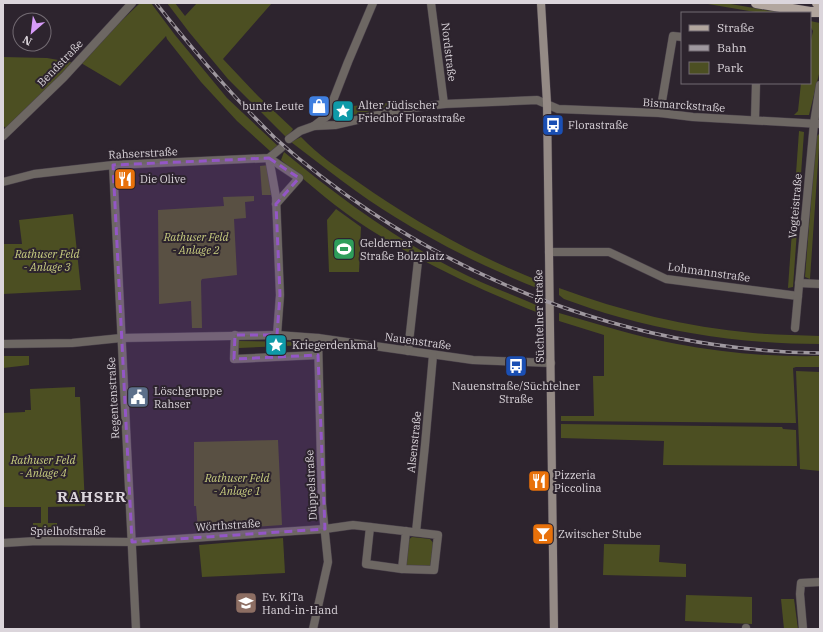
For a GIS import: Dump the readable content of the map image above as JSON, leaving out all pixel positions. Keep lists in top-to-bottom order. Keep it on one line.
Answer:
{"streets":{"main road":["Süchtelner Straße"],"street":["Nordstraße","Bendstraße","Bismarckstraße","Rahserstraße","Vogteistraße","Lohmannstraße","Nauenstraße","Regentenstraße","Alsenstraße","Düppelstraße","Wörthstraße","Spielhofstraße"]},"crossings":[["Bismarckstraße","Vogteistraße"],["Bismarckstraße","Süchtelner Straße"],["Rahserstraße","Regentenstraße"],["Vogteistraße","Lohmannstraße"],["Lohmannstraße","Süchtelner Straße"],["Süchtelner Straße","Nauenstraße"],["Nauenstraße","Regentenstraße"],["Nauenstraße","Alsenstraße"],["Nauenstraße","Düppelstraße"],["Regentenstraße","Wörthstraße"],["Regentenstraße","Spielhofstraße"],["Düppelstraße","Wörthstraße"],["Wörthstraße","Spielhofstraße"]],"districts":["RAHSER"],"parks":["Rathuser Feld - Anlage 2","Rathuser Feld - Anlage 3","Rathuser Feld - Anlage 4","Rathuser Feld - Anlage 1"],"places":{"shop":["bunte Leute"],"place":["Alter Jüdischer Friedhof Florastraße","Kriegerdenkmal"],"bus stop":["Florastraße","Nauenstraße/Süchtelner Straße"],"restaurant":["Die Olive","Pizzeria Piccolina"],"sports":["Gelderner Straße Bolzplatz"],"public building":["Löschgruppe Rahser"],"bar":["Zwitscher Stube"],"school or university":["Ev. KiTa Hand-in-Hand"]},"legend":["Straße","Bahn","Park"],"north":"bottom left"}
